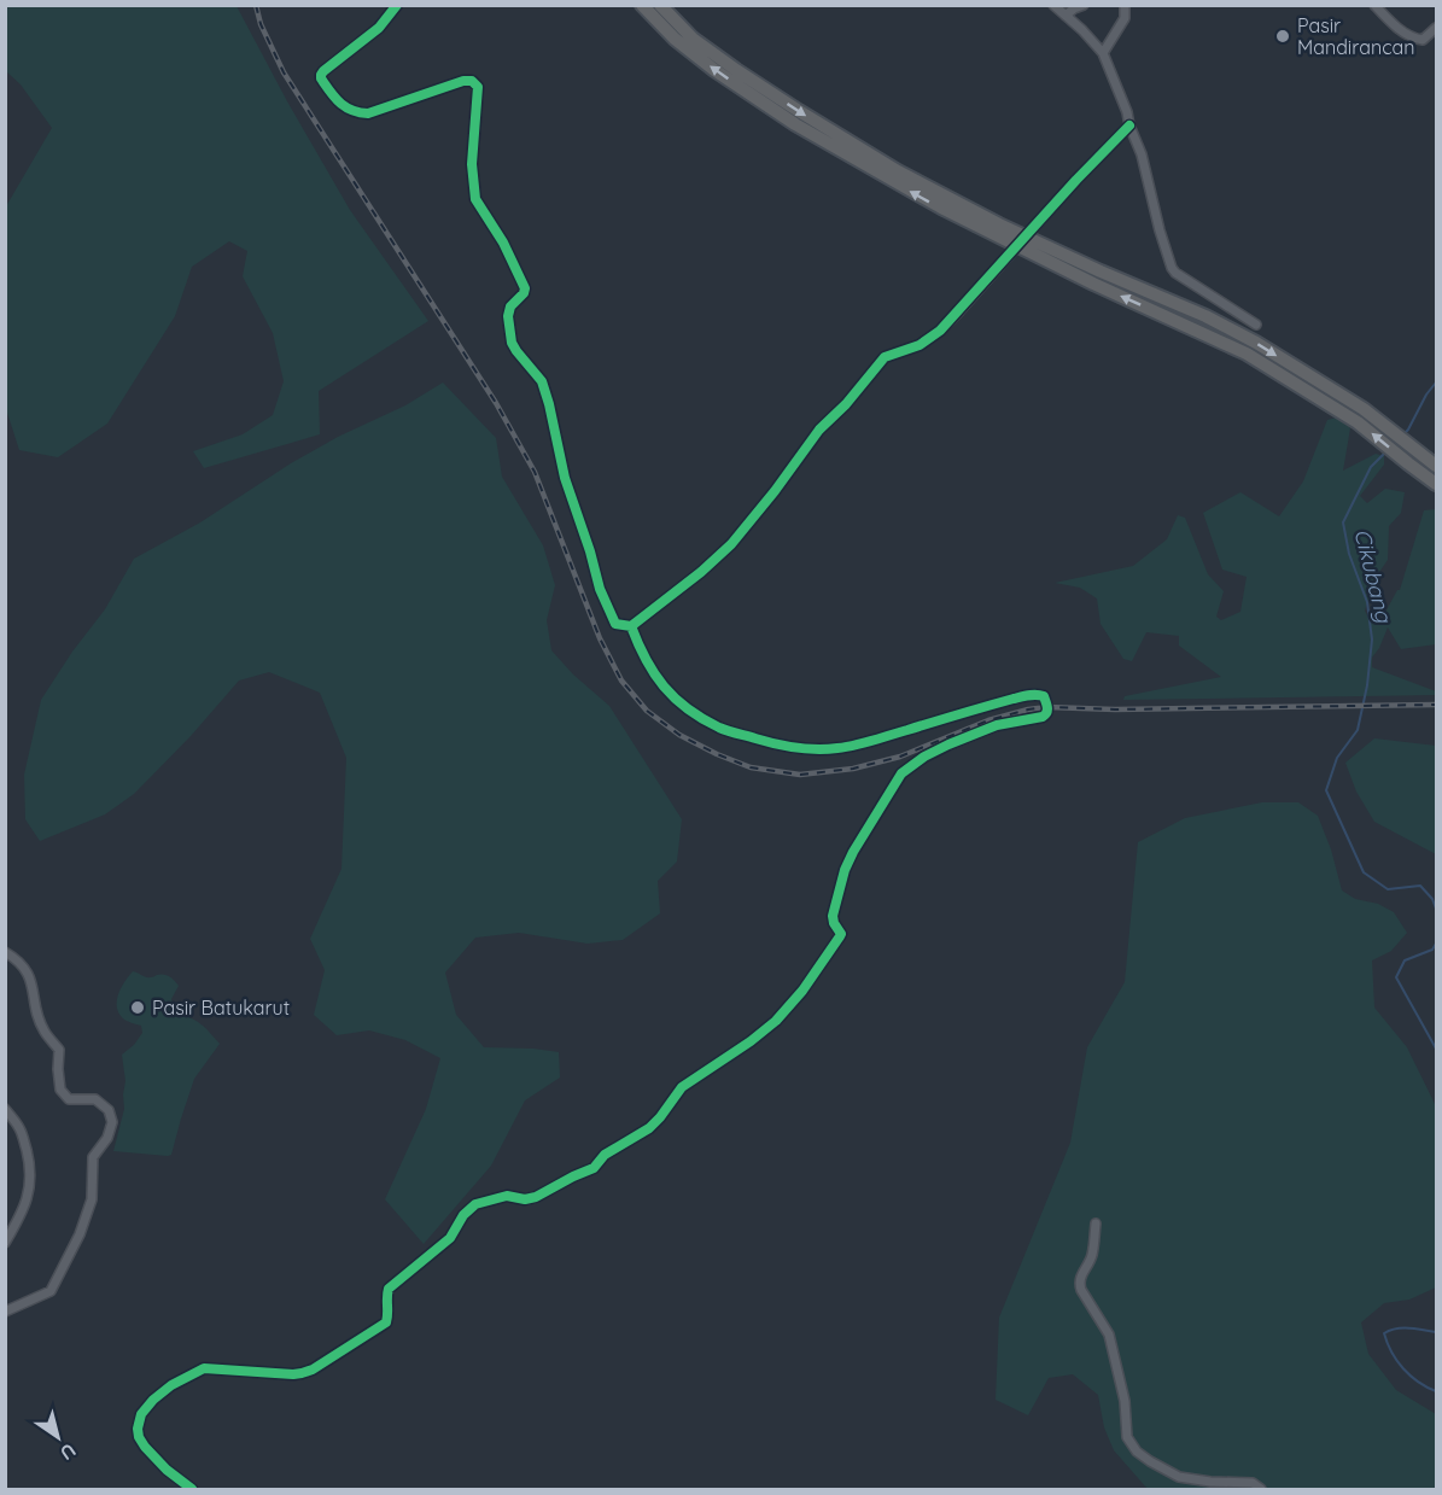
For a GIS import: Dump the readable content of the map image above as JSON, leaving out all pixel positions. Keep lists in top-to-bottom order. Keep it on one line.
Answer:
{"water":["Cikubang"],"places":["Pasir Mandirancan","Pasir Batukarut"],"north":"bottom right"}
